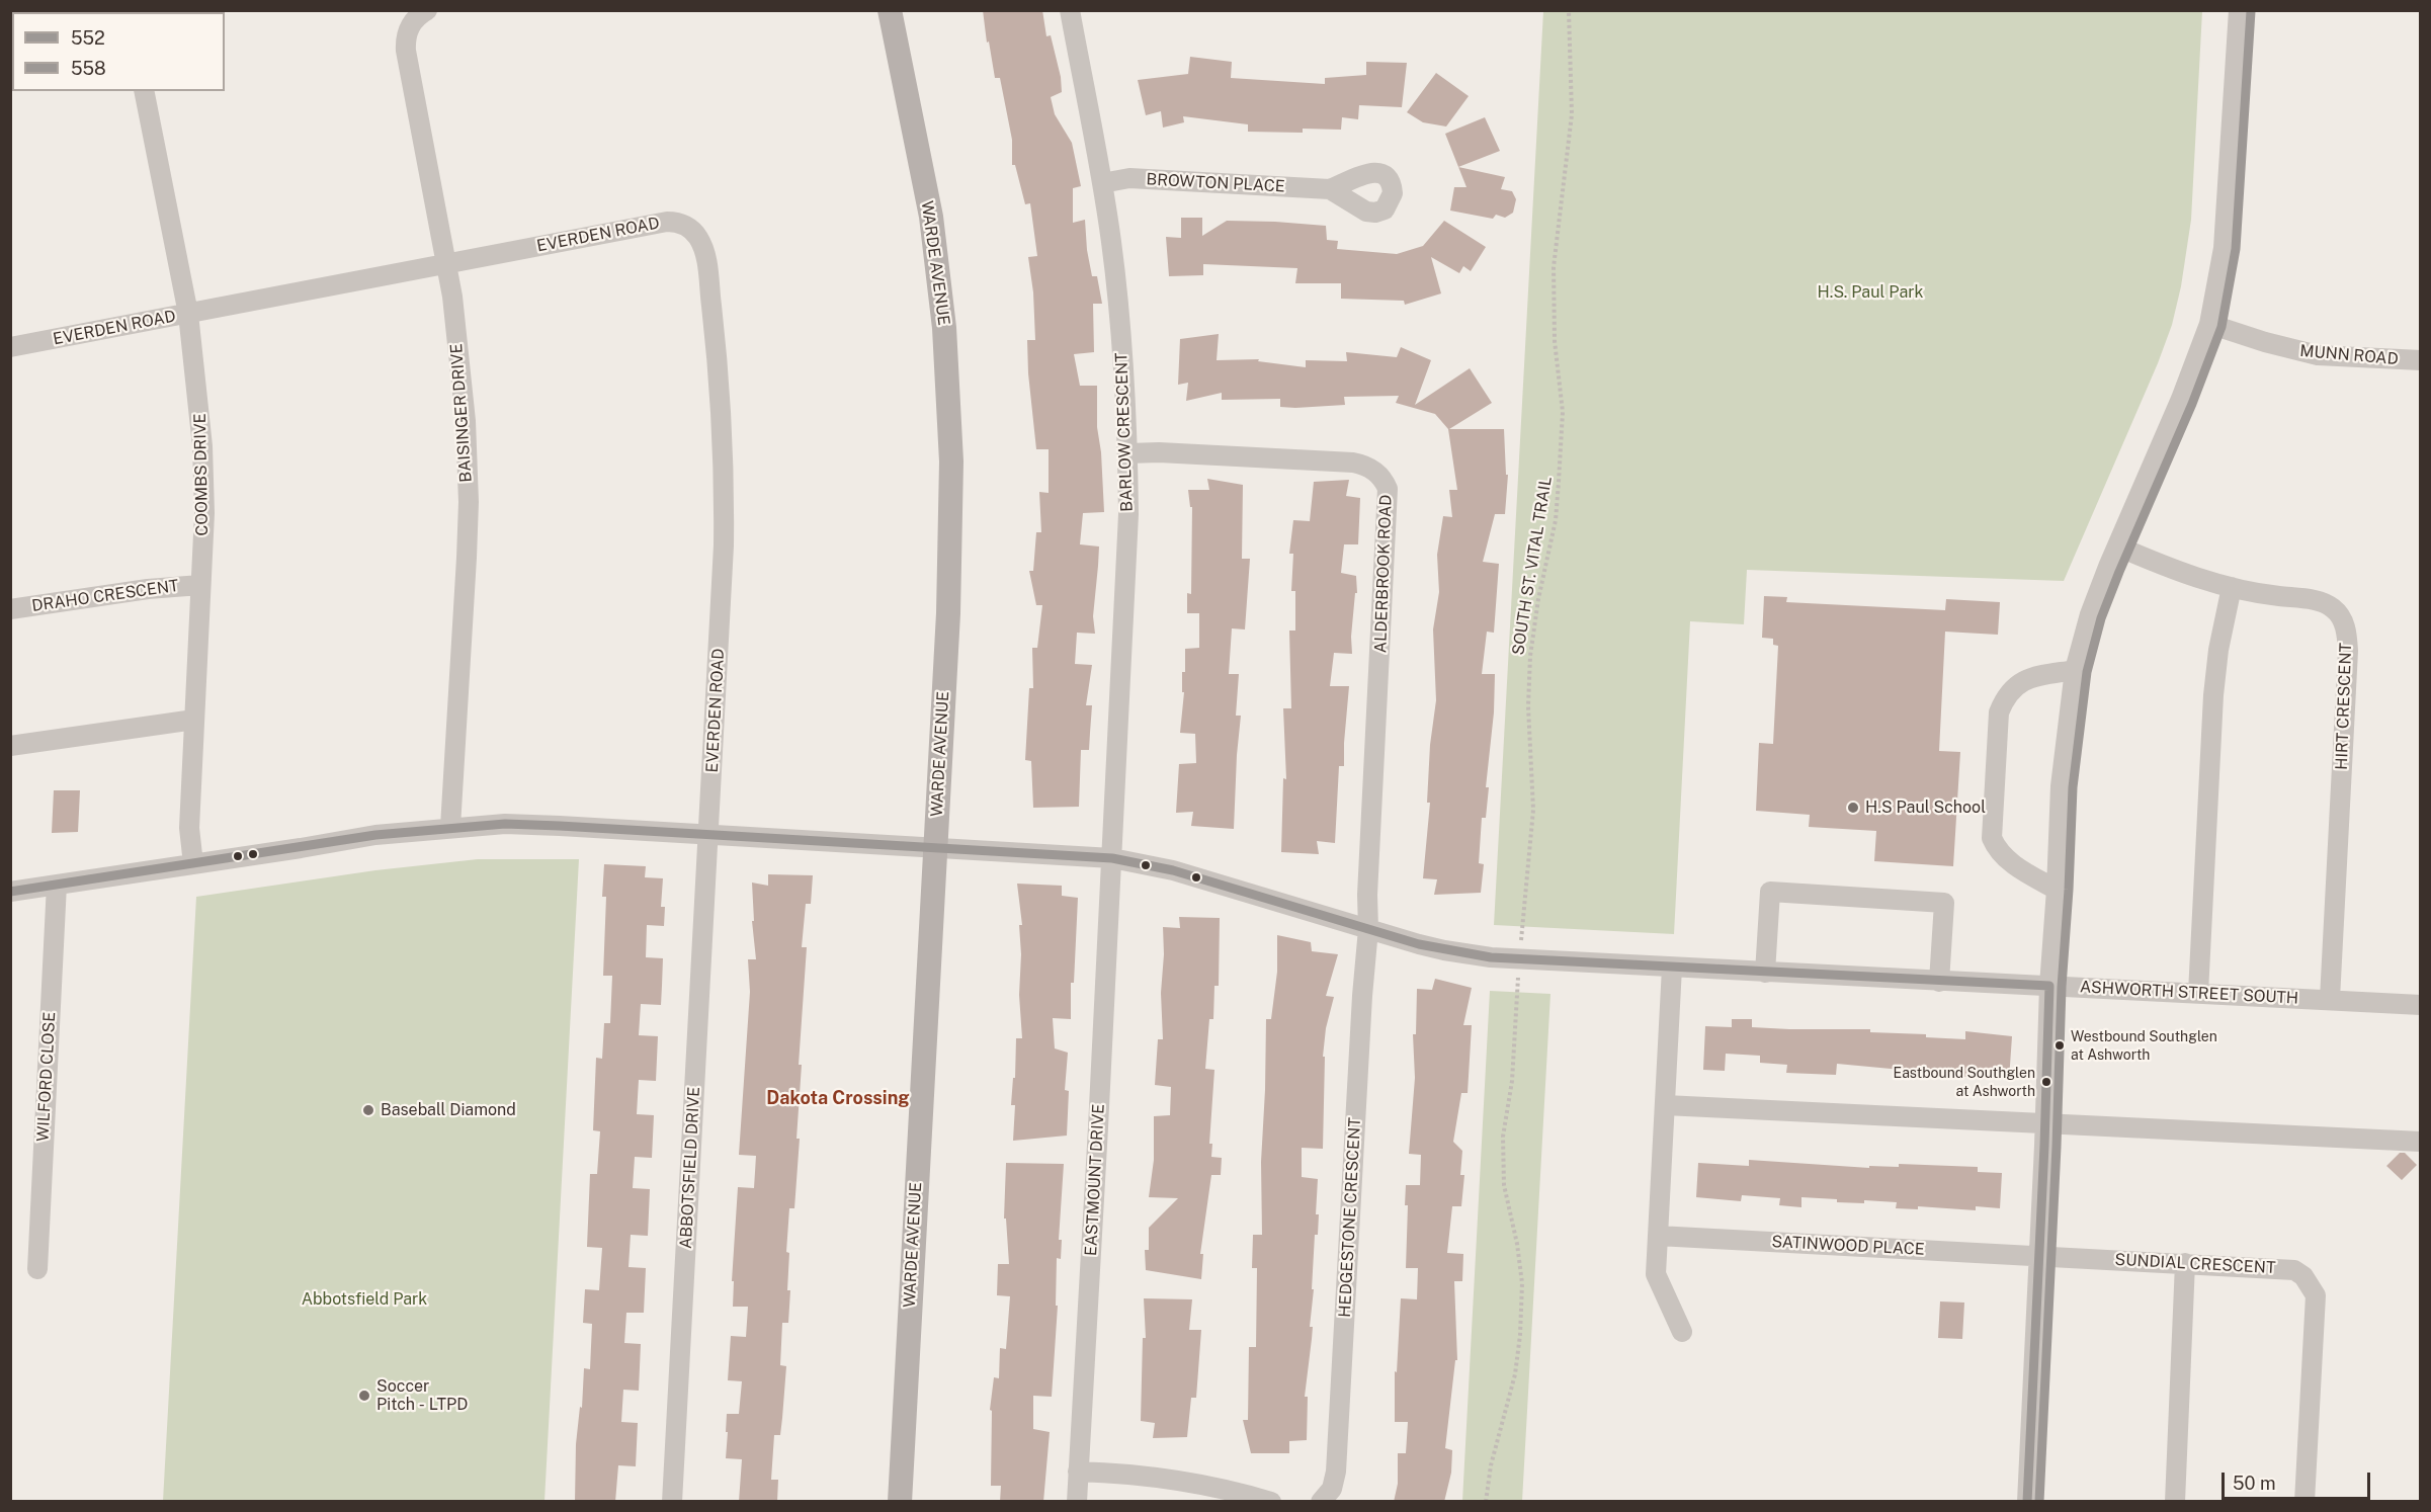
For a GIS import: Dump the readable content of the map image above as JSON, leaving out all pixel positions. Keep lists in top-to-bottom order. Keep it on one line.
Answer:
{"streets":{"main road":["WARDE AVENUE"],"street":["BROWTON PLACE","EVERDEN ROAD","MUNN ROAD","BAISINGER DRIVE","BARLOW CRESCENT","COOMBS DRIVE","ALDERBROOK ROAD","DRAHO CRESCENT","HIRT CRESCENT","ASHWORTH STREET SOUTH","WILFORD CLOSE","ABBOTSFIELD DRIVE","EASTMOUNT DRIVE","HEDGESTONE CRESCENT","SATINWOOD PLACE","SUNDIAL CRESCENT"],"path":["SOUTH ST. VITAL TRAIL"]},"crossings":[["BROWTON PLACE","BARLOW CRESCENT"],["EVERDEN ROAD","BAISINGER DRIVE"],["EVERDEN ROAD","COOMBS DRIVE"],["EVERDEN ROAD","ASHWORTH STREET SOUTH"],["EVERDEN ROAD","ABBOTSFIELD DRIVE"],["WARDE AVENUE","ASHWORTH STREET SOUTH"],["BAISINGER DRIVE","ASHWORTH STREET SOUTH"],["BARLOW CRESCENT","ALDERBROOK ROAD"],["BARLOW CRESCENT","ASHWORTH STREET SOUTH"],["BARLOW CRESCENT","EASTMOUNT DRIVE"],["COOMBS DRIVE","DRAHO CRESCENT"],["COOMBS DRIVE","ASHWORTH STREET SOUTH"],["ALDERBROOK ROAD","ASHWORTH STREET SOUTH"],["ALDERBROOK ROAD","HEDGESTONE CRESCENT"],["HIRT CRESCENT","ASHWORTH STREET SOUTH"],["ASHWORTH STREET SOUTH","WILFORD CLOSE"],["ASHWORTH STREET SOUTH","ABBOTSFIELD DRIVE"],["ASHWORTH STREET SOUTH","EASTMOUNT DRIVE"],["ASHWORTH STREET SOUTH","HEDGESTONE CRESCENT"],["SATINWOOD PLACE","SUNDIAL CRESCENT"]],"districts":["Dakota Crossing"],"parks":["H.S. Paul Park","Abbotsfield Park"],"places":["H.S Paul School","Westbound Southglen at Ashworth","Eastbound Southglen at Ashworth","Baseball Diamond","Soccer Pitch - LTPD"],"lines":["transit line 558","transit line 552"],"legend":["552","558"],"scale_bar":"50 m"}
